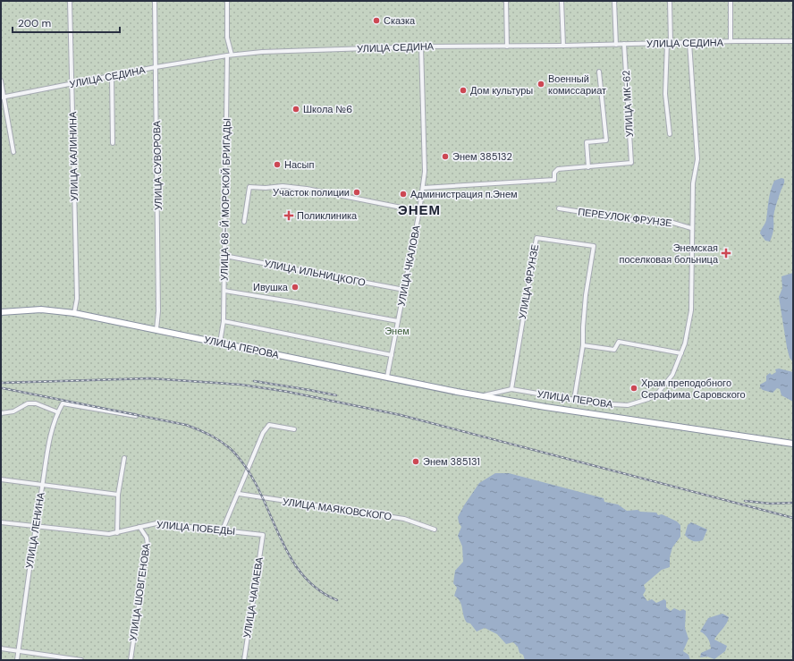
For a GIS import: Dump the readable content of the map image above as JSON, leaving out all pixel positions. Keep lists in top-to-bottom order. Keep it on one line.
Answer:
{"streets":{"highway":["УЛИЦА ПЕРОВА"],"street":["УЛИЦА СЕДИНА","УЛИЦА МК-62","УЛИЦА КАЛИНИНА","УЛИЦА СУВОРОВА","УЛИЦА 68-Й МОРСКОЙ БРИГАДЫ","ПЕРЕУЛОК ФРУНЗЕ","УЛИЦА ЧКАЛОВА","УЛИЦА ИЛЬНИЦКОГО","УЛИЦА ФРУНЗЕ","УЛИЦА МАЯКОВСКОГО","УЛИЦА ПОБЕДЫ","УЛИЦА ЛЕНИНА","УЛИЦА ШОВГЕНОВА","УЛИЦА ЧАПАЕВА"]},"crossings":[["УЛИЦА СЕДИНА","УЛИЦА МК-62"],["УЛИЦА СЕДИНА","УЛИЦА КАЛИНИНА"],["УЛИЦА СЕДИНА","УЛИЦА СУВОРОВА"],["УЛИЦА СЕДИНА","УЛИЦА 68-Й МОРСКОЙ БРИГАДЫ"],["УЛИЦА СЕДИНА","УЛИЦА ЧКАЛОВА"],["УЛИЦА СЕДИНА","УЛИЦА ПЕРОВА"],["УЛИЦА КАЛИНИНА","УЛИЦА ПЕРОВА"],["УЛИЦА СУВОРОВА","УЛИЦА ПЕРОВА"],["УЛИЦА 68-Й МОРСКОЙ БРИГАДЫ","УЛИЦА ИЛЬНИЦКОГО"],["УЛИЦА 68-Й МОРСКОЙ БРИГАДЫ","УЛИЦА ПЕРОВА"],["ПЕРЕУЛОК ФРУНЗЕ","УЛИЦА ПЕРОВА"],["УЛИЦА ЧКАЛОВА","УЛИЦА ИЛЬНИЦКОГО"],["УЛИЦА ЧКАЛОВА","УЛИЦА ПЕРОВА"],["УЛИЦА ФРУНЗЕ","УЛИЦА ПЕРОВА"],["УЛИЦА ПОБЕДЫ","УЛИЦА ЛЕНИНА"],["УЛИЦА ПОБЕДЫ","УЛИЦА ШОВГЕНОВА"],["УЛИЦА ПОБЕДЫ","УЛИЦА ЧАПАЕВА"]],"districts":["ЭНЕМ"],"parks":["Энем"],"places":{"other":["Сказка","Военный комиссариат","Дом культуры","Школа №6","Энем 385132","Насып","Участок полиции","Администрация п.Энем","Ивушка","Храм преподобного Серафима Саровского","Энем 385131"],"health":["Поликлиника","Энемская поселковая больница"]},"scale_bar":"200 m"}
